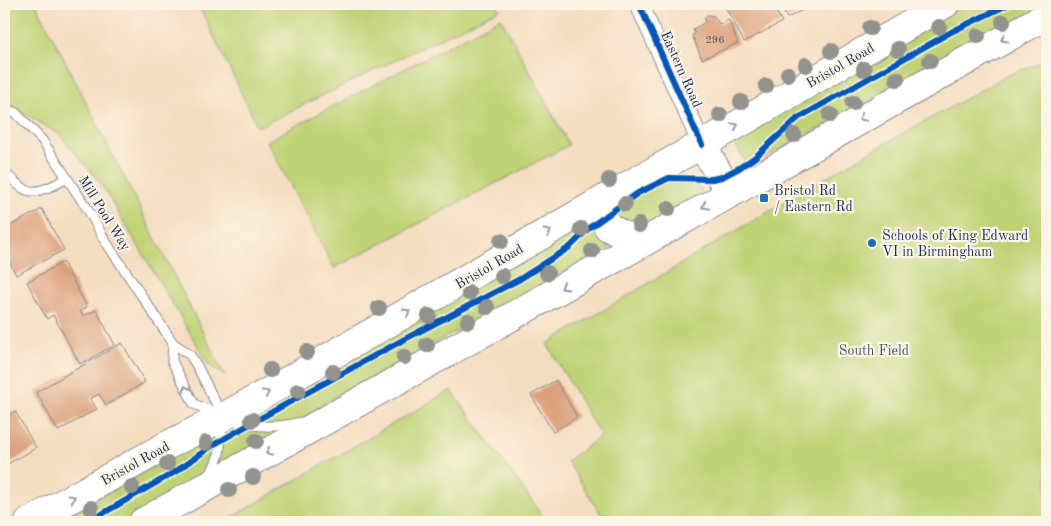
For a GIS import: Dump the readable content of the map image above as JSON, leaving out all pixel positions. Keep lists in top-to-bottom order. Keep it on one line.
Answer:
{"streets":{"highway":["Bristol Road"],"street":["Eastern Road"],"lane":["Mill Pool Way"]},"crossings":[["Bristol Road","Eastern Road"]],"parks":["South Field"],"places":{"transit":["Bristol Rd / Eastern Rd"],"other":["Schools of King Edward VI in Birmingham"]},"house_numbers":["296"]}
